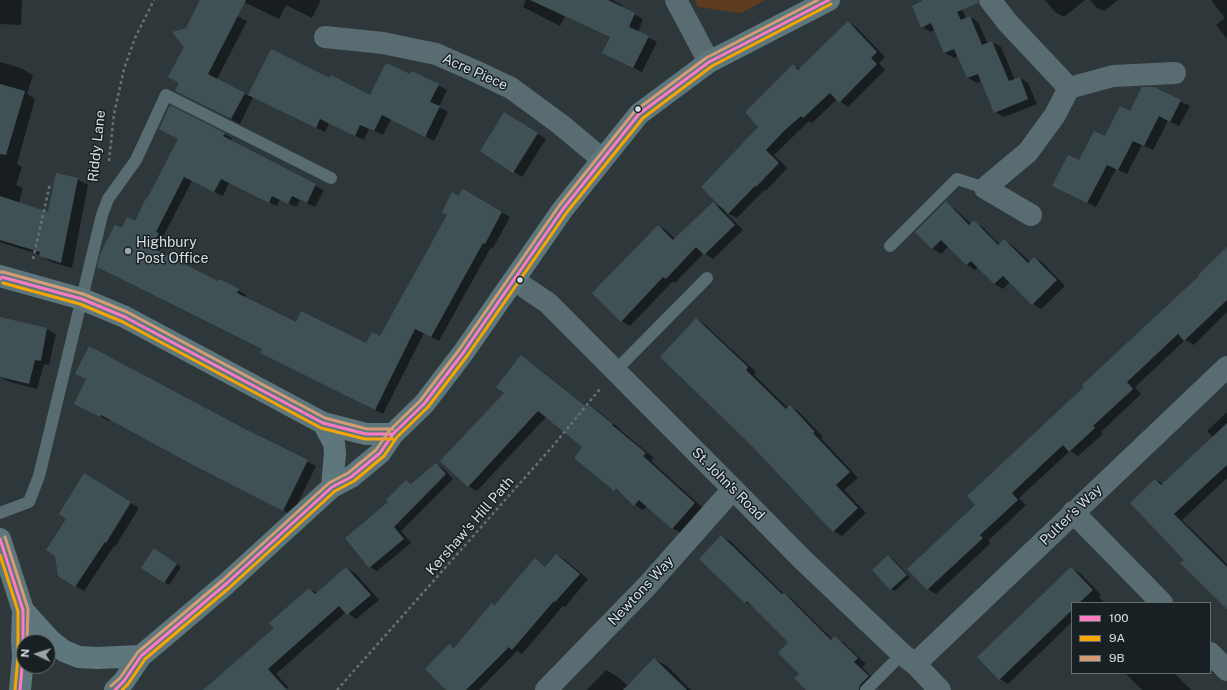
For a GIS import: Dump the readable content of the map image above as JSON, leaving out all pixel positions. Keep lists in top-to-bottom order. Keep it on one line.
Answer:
{"streets":{"street":["Acre Piece","St. John's Road","Pulter's Way","Newtons Way"],"lane":["Riddy Lane"],"path":["Kershaw's Hill Path"]},"crossings":[["St. John's Road","Pulter's Way"],["St. John's Road","Kershaw's Hill Path"],["St. John's Road","Newtons Way"]],"places":["Highbury Post Office"],"lines":["transit line 100","transit line 9B","transit line 9A"],"legend":["100","9A","9B"],"north":"left"}
